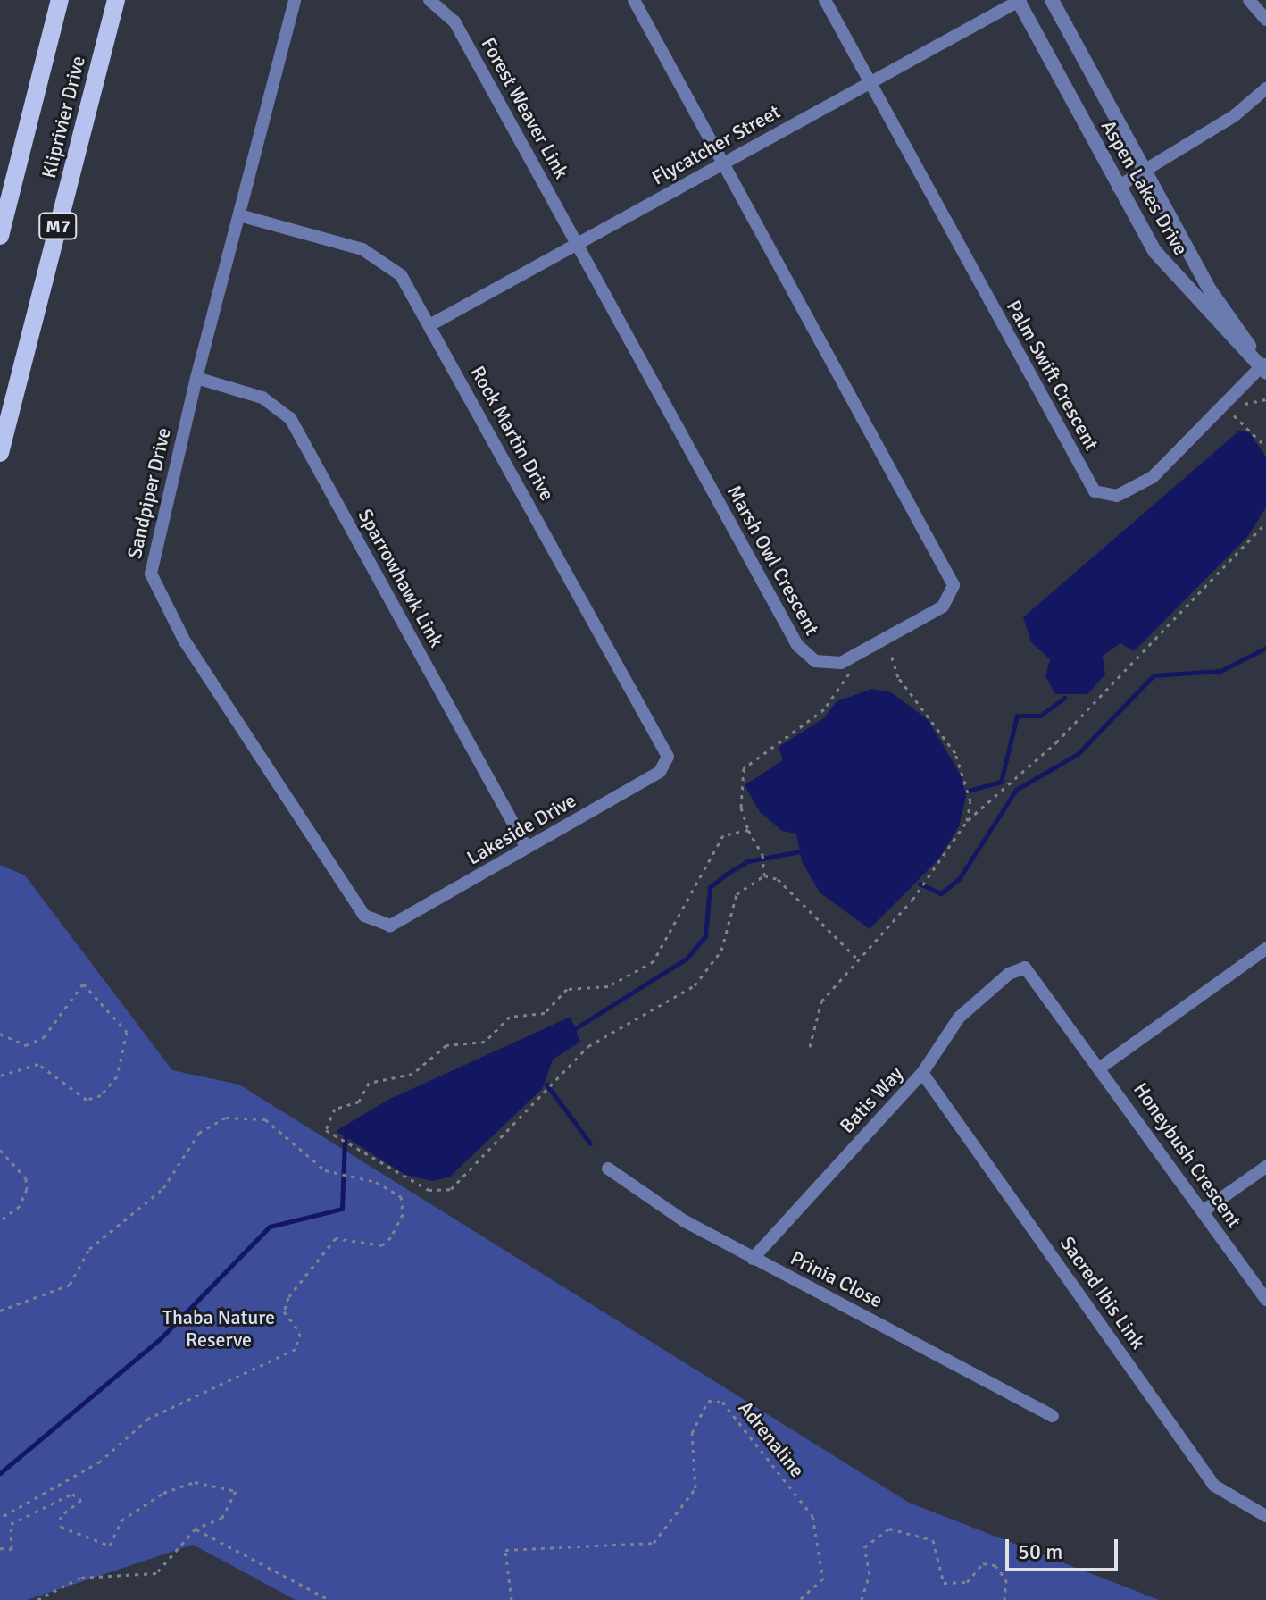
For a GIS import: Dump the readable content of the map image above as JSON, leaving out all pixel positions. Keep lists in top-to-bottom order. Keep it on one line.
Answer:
{"streets":{"main road":["Kliprivier Drive","M7"],"street":["Forest Weaver Link","Flycatcher Street","Aspen Lakes Drive","Palm Swift Crescent","Rock Martin Drive","Sandpiper Drive","Marsh Owl Crescent","Sparrowhawk Link","Lakeside Drive","Batis Way","Honeybush Crescent","Prinia Close","Sacred Ibis Link"],"path":["Adrenaline"]},"crossings":[["Forest Weaver Link","Flycatcher Street"],["Forest Weaver Link","Marsh Owl Crescent"],["Flycatcher Street","Aspen Lakes Drive"],["Flycatcher Street","Palm Swift Crescent"],["Flycatcher Street","Rock Martin Drive"],["Flycatcher Street","Marsh Owl Crescent"],["Aspen Lakes Drive","Palm Swift Crescent"],["Rock Martin Drive","Sandpiper Drive"],["Rock Martin Drive","Lakeside Drive"],["Sandpiper Drive","Sparrowhawk Link"],["Sandpiper Drive","Lakeside Drive"],["Sparrowhawk Link","Lakeside Drive"],["Batis Way","Honeybush Crescent"],["Batis Way","Prinia Close"],["Batis Way","Sacred Ibis Link"]],"parks":["Thaba Nature Reserve"],"scale_bar":"50 m"}
